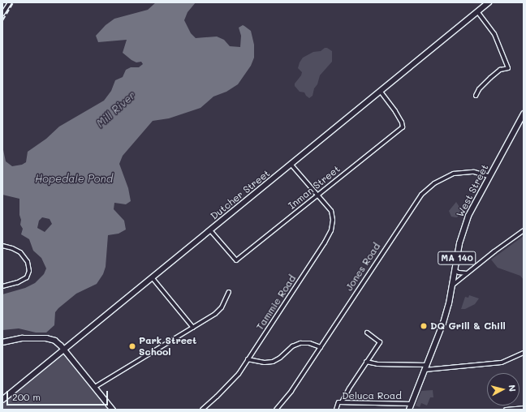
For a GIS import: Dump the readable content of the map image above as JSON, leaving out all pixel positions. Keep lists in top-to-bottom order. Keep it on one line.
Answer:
{"streets":{"main road":["West Street","MA 140"],"street":["Inman Street","Dutcher Street","Jones Road","Tammie Road","Deluca Road"]},"crossings":[["Inman Street","Dutcher Street"],["Inman Street","Tammie Road"],["West Street","Jones Road"],["West Street","Deluca Road"],["Dutcher Street","Tammie Road"]],"water":["Mill River","Hopedale Pond"],"places":["DQ Grill & Chill","Park Street School"],"scale_bar":"200 m","north":"right"}
